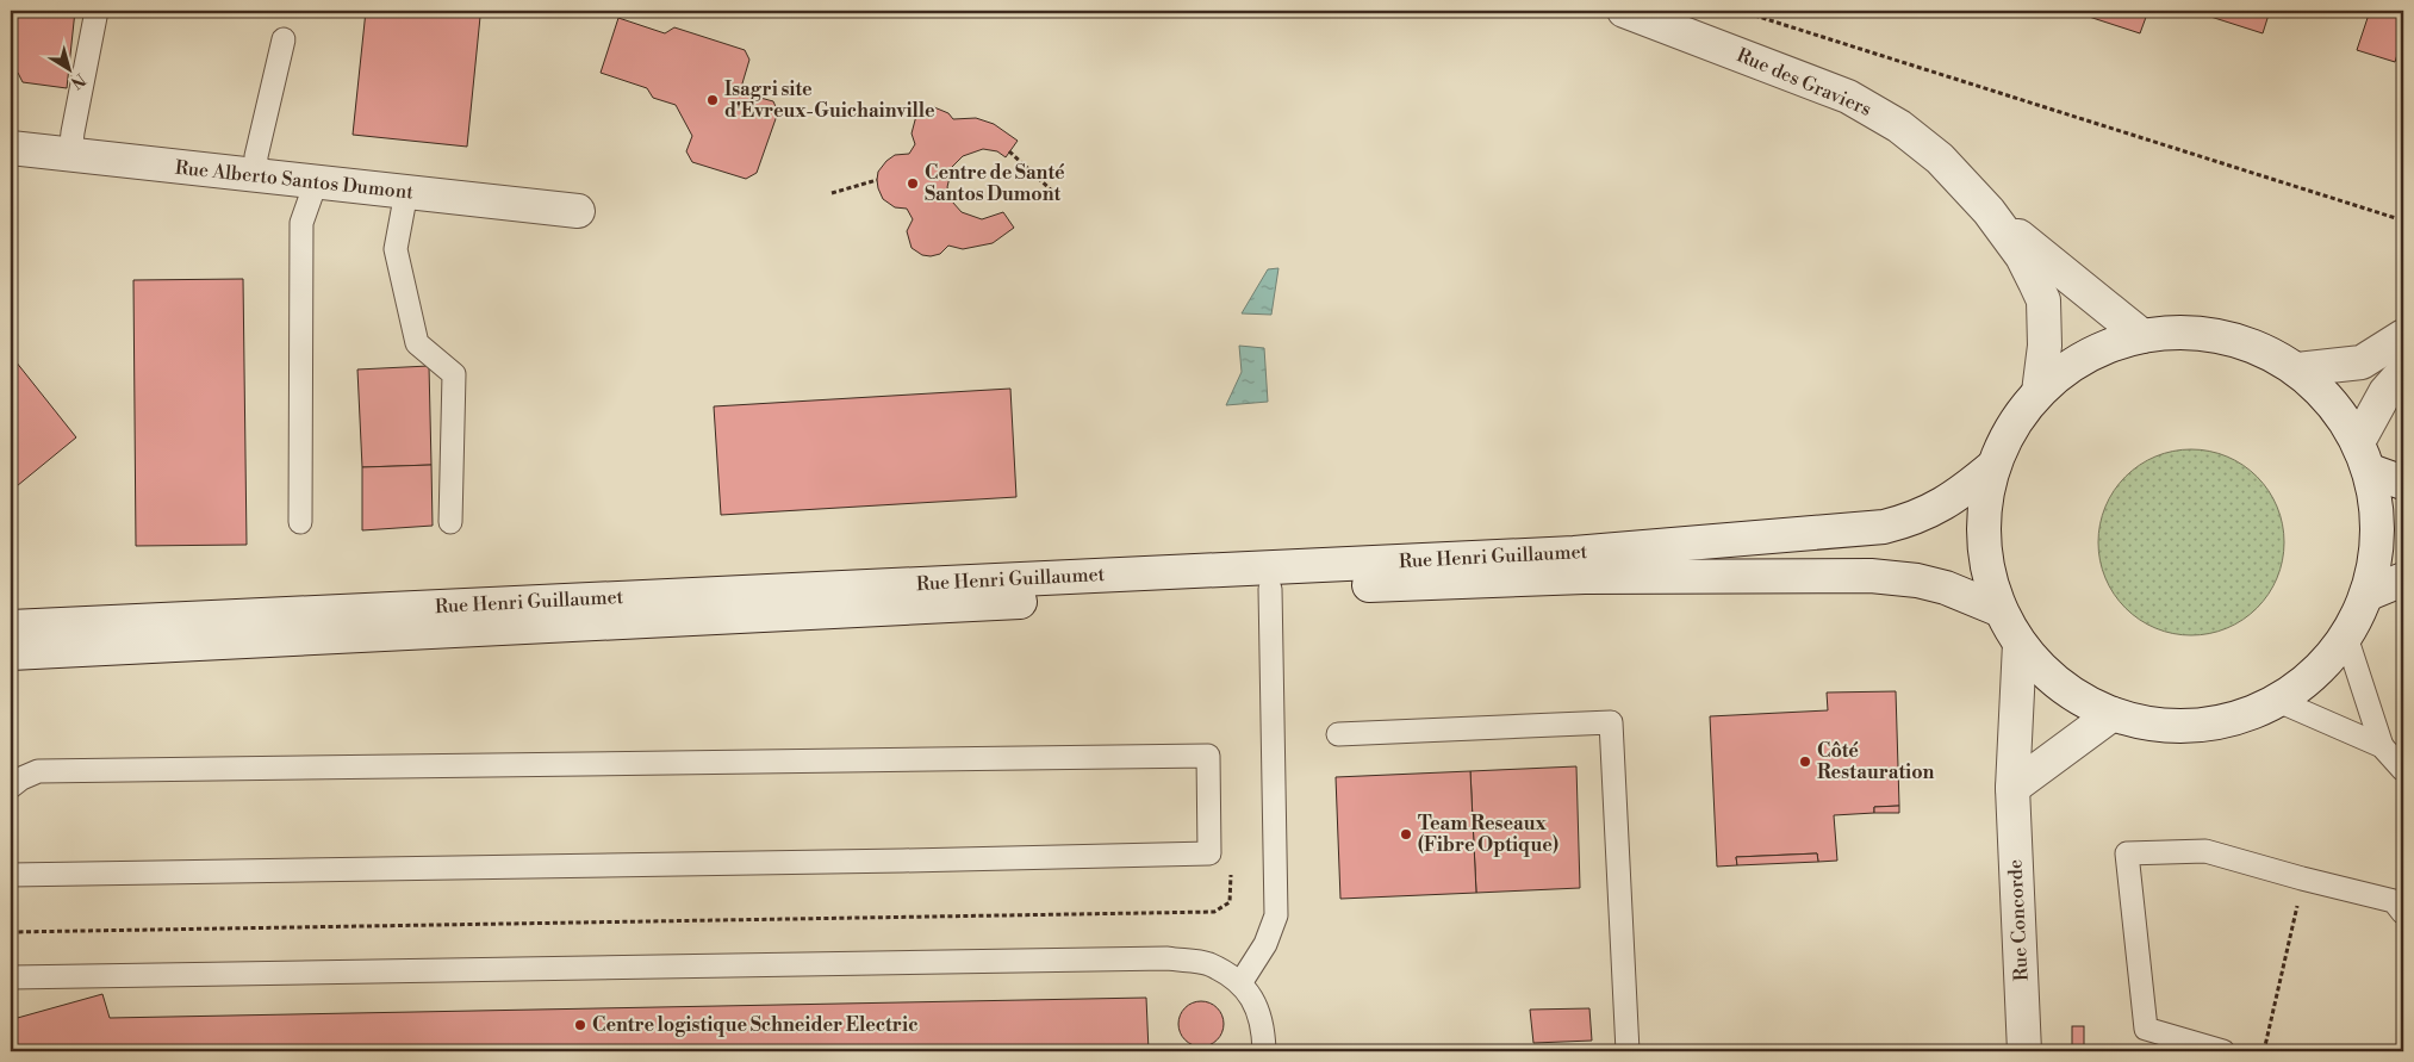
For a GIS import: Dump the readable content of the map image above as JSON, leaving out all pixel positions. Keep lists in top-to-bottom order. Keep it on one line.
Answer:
{"streets":{"main road":["Rue des Graviers","Rue Alberto Santos Dumont","Rue Henri Guillaumet","Rue Concorde"]},"places":["Isagri site d'Evreux-Guichainville","Centre de Santé Santos Dumont","Côté Restauration","Team Reseaux (Fibre Optique)","Centre logistique Schneider Electric"],"north":"bottom right"}
